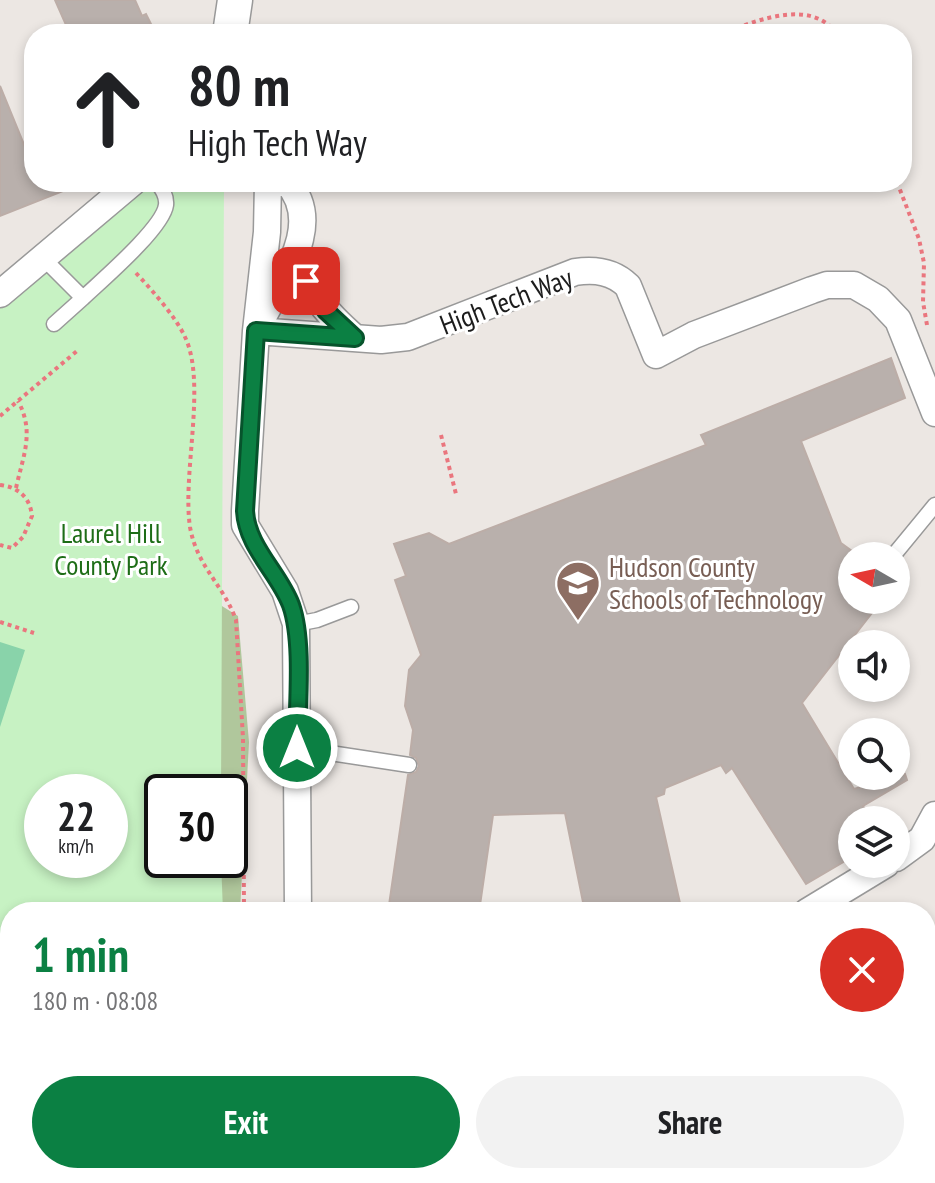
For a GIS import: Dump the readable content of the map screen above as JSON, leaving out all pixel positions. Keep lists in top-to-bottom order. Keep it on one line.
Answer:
{"streets":{"street":["High Tech Way"]},"parks":["Laurel Hill County Park"],"places":{"school or university":["Hudson County Schools of Technology"]},"north":"left","page":{"turn":["80 m","High Tech Way"],"speed":"22 km/h","limit":"30","heading":["1 min","180 m · 08:08"],"buttons":["Exit","Share"]}}
